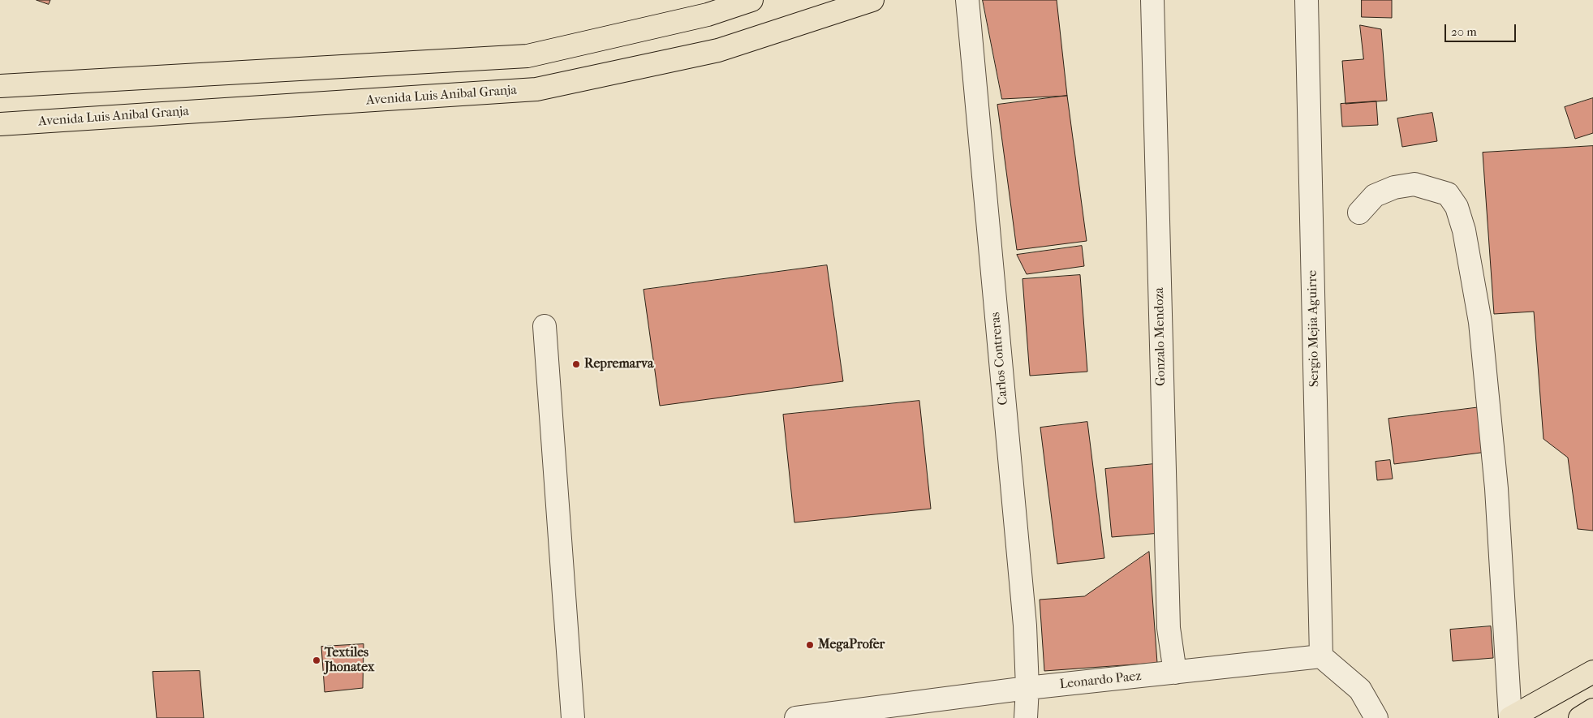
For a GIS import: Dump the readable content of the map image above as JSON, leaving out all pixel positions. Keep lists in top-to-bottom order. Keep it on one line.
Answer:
{"streets":{"main road":["Avenida Luis Anibal Granja"],"street":["Sergio Mejia Aguirre","Gonzalo Mendoza","Carlos Contreras","Leonardo Paez"]},"crossings":[["Sergio Mejia Aguirre","Leonardo Paez"],["Gonzalo Mendoza","Leonardo Paez"],["Carlos Contreras","Leonardo Paez"]],"places":["Repremarva","MegaProfer","Textiles Jhonatex"],"scale_bar":"20 m"}
